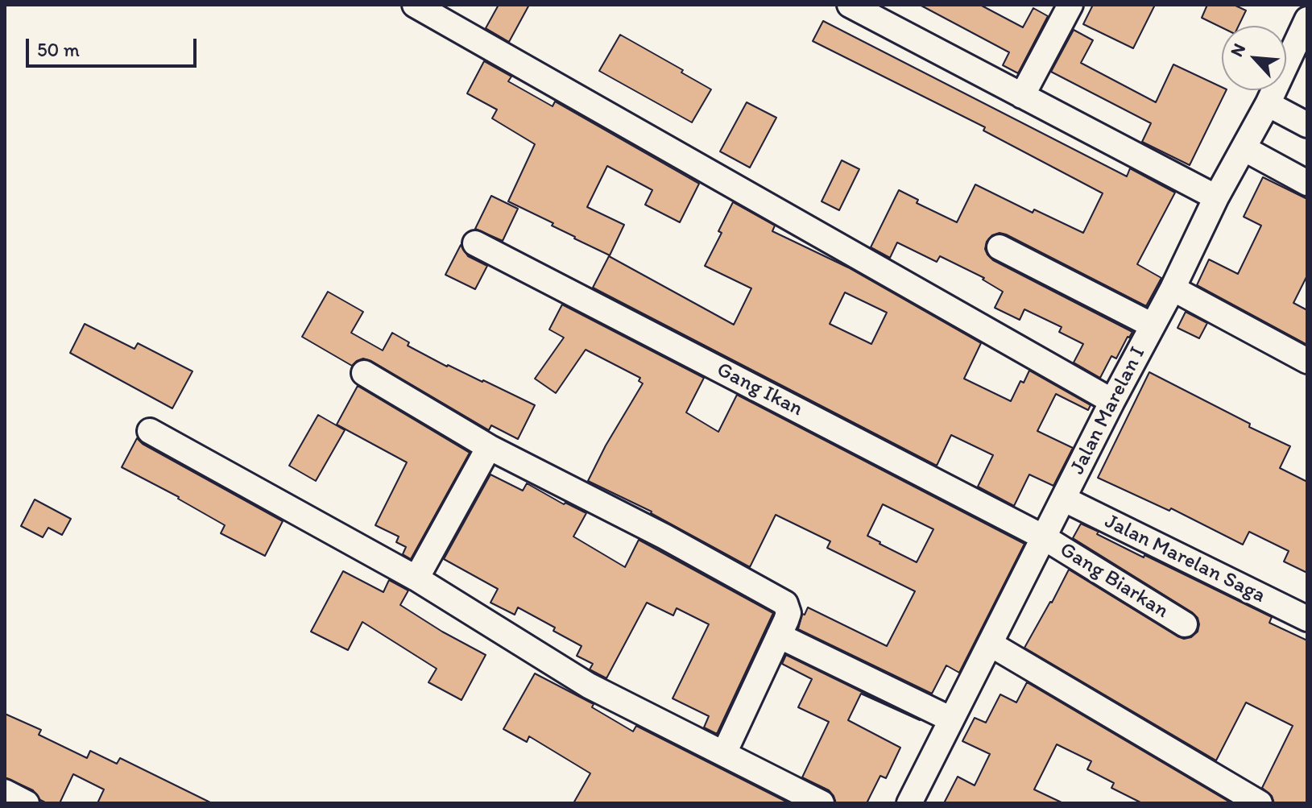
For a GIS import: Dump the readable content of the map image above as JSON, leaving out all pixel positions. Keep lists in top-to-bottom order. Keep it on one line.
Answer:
{"streets":{"street":["Gang Ikan","Jalan Marelan I","Jalan Marelan Saga","Gang Biarkan"]},"crossings":[["Gang Ikan","Jalan Marelan I"],["Gang Ikan","Gang Biarkan"],["Jalan Marelan I","Jalan Marelan Saga"],["Jalan Marelan I","Gang Biarkan"]],"scale_bar":"50 m","north":"top left"}
